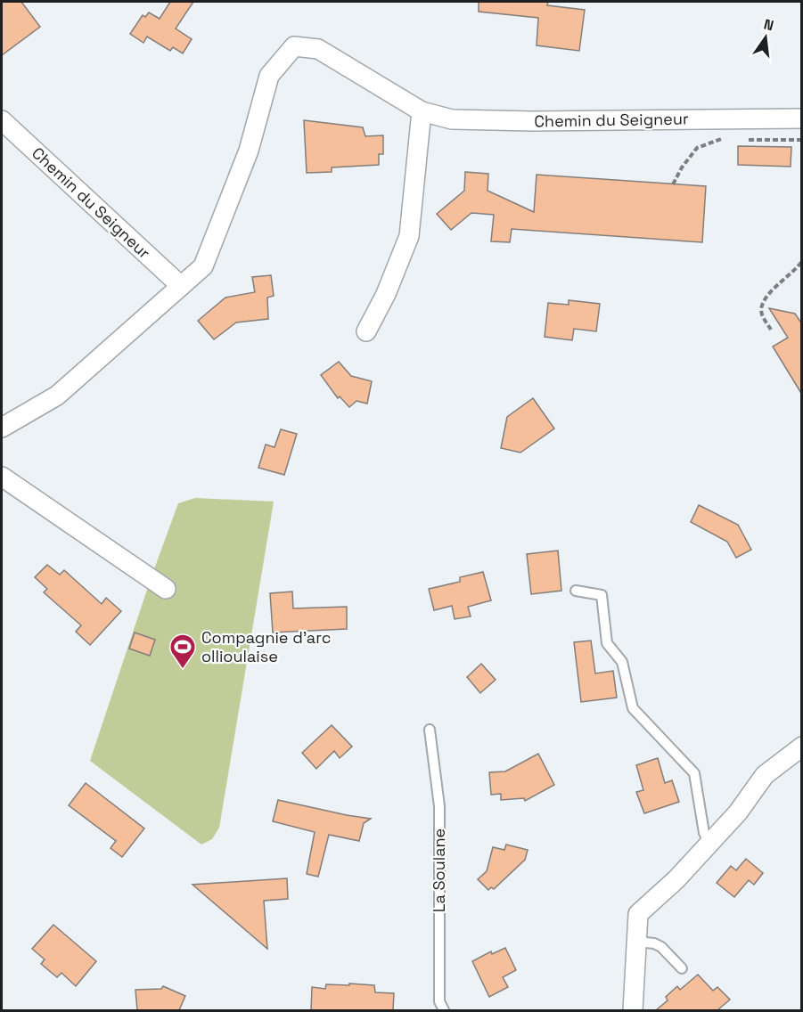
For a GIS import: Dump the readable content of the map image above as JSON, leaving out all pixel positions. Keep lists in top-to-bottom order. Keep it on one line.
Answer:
{"streets":{"street":["Chemin du Seigneur"],"lane":["La Soulane"]},"places":{"sports":["Compagnie d'arc ollioulaise"]},"north":"top"}
